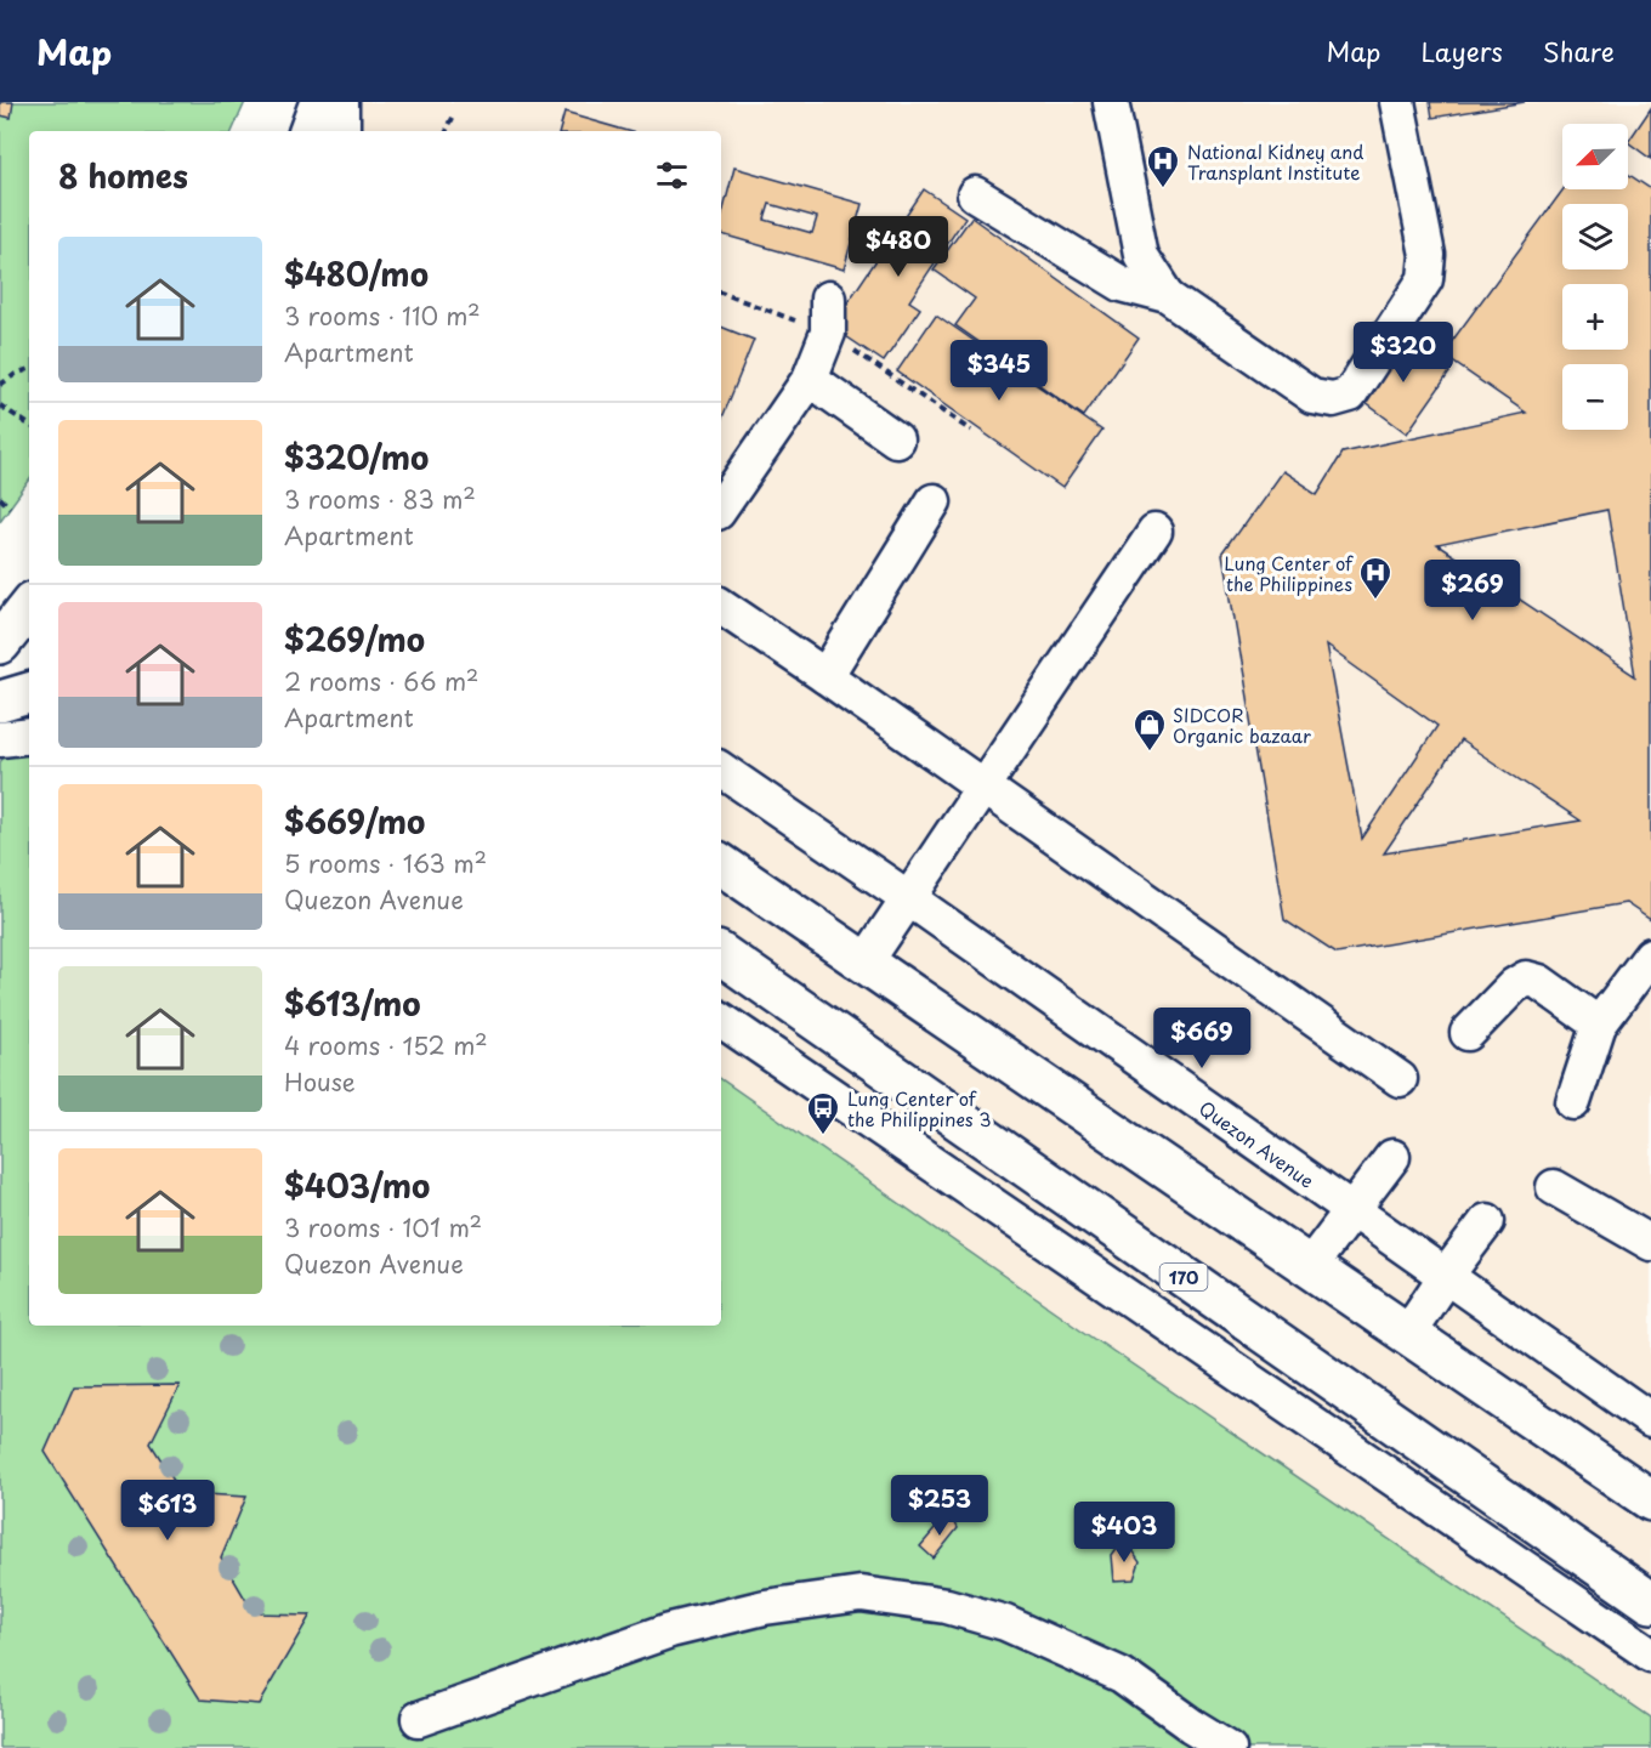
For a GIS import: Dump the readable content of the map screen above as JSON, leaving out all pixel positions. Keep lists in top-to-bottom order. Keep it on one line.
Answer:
{"streets":{"main road":["170"],"street":["Quezon Avenue"]},"places":{"hospital":["National Kidney and Transplant Institute","Lung Center of the Philippines"],"shop":["SIDCOR Organic bazaar"],"bus stop":["Lung Center of the Philippines 3"]},"north":"bottom left","page":{"header":"Map","nav":["Map","Layers","Share"],"map_buttons":["+","−"],"heading":"8 homes","price":["$480","$320","$345","$269","$669","$253","$613","$403"],"list":[{"name":"$480/mo","note":"3 rooms · 110 m² · Apartment"},{"name":"$320/mo","note":"3 rooms · 83 m² · Apartment"},{"name":"$269/mo","note":"2 rooms · 66 m² · Apartment"},{"name":"$669/mo","note":"5 rooms · 163 m² · Quezon Avenue"},{"name":"$613/mo","note":"4 rooms · 152 m² · House"},{"name":"$403/mo","note":"3 rooms · 101 m² · Quezon Avenue"}]}}
